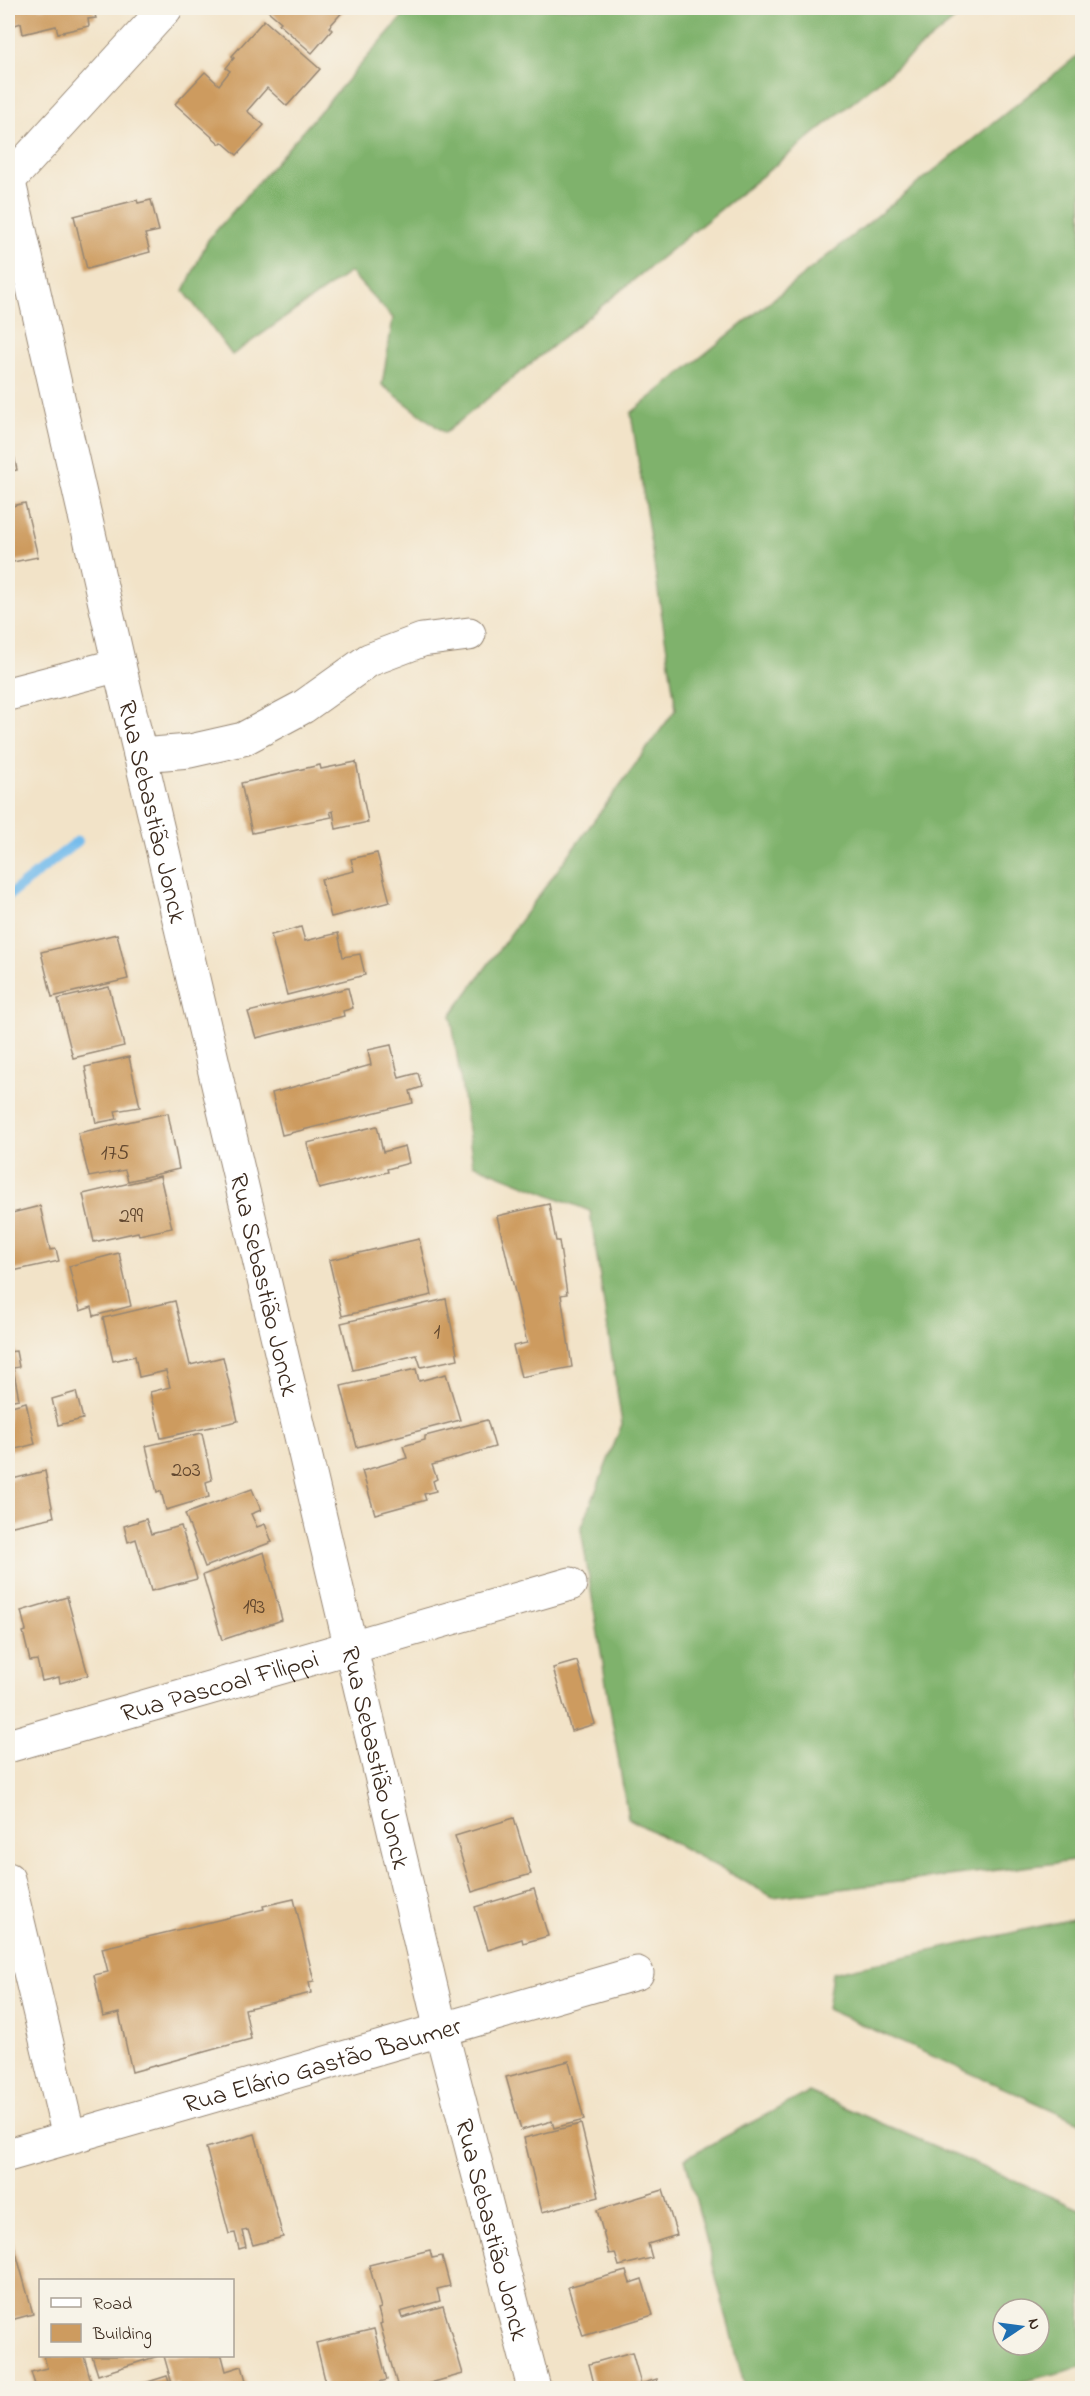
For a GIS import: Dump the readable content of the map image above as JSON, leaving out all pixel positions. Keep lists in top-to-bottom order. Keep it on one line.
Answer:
{"streets":{"street":["Rua Sebastião Jonck","Rua Pascoal Filippi","Rua Elário Gastão Baumer"]},"crossings":[["Rua Sebastião Jonck","Rua Pascoal Filippi"],["Rua Sebastião Jonck","Rua Elário Gastão Baumer"]],"house_numbers":["175","299","1","203","193"],"legend":["Road","Building"],"north":"right"}
